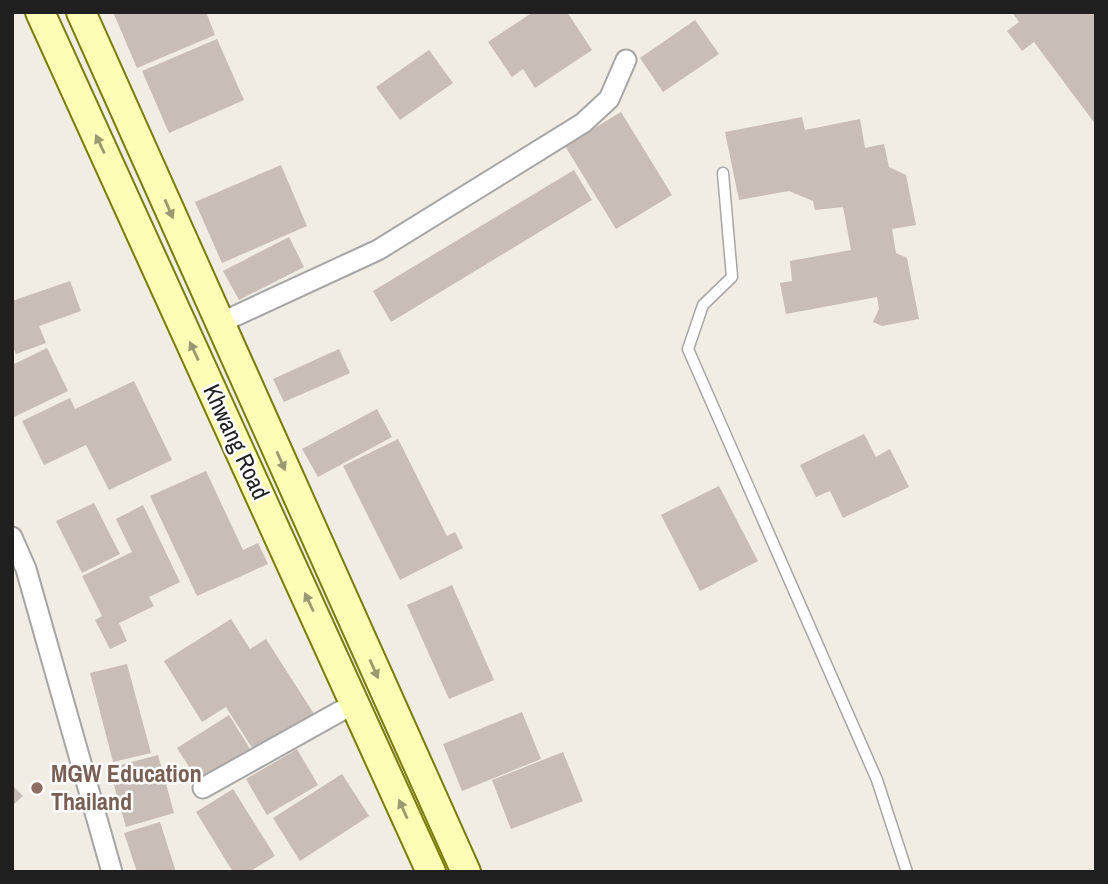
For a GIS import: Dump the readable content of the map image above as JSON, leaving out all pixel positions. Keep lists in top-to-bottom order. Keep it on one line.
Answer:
{"streets":{"main road":["Khwang Road"]},"places":["MGW Education Thailand"]}
